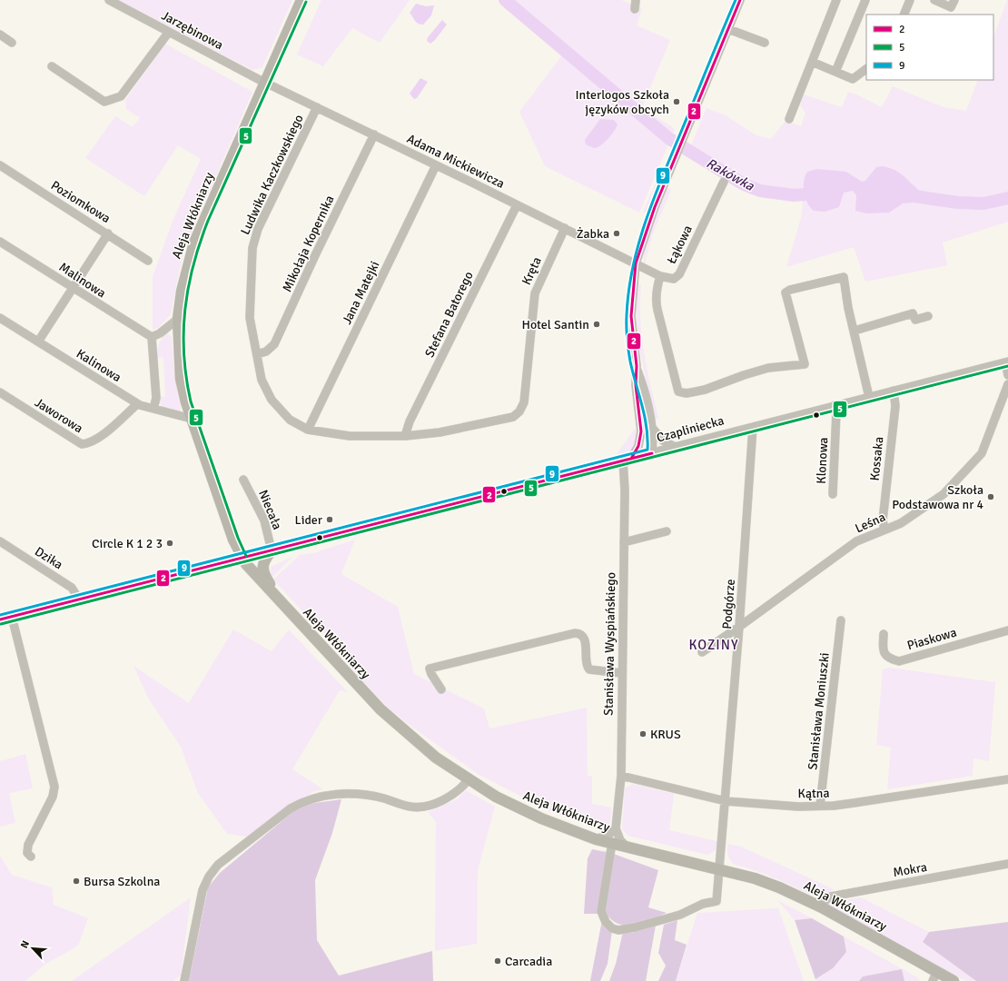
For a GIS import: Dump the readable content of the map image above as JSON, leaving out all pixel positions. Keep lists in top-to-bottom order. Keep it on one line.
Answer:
{"streets":{"main road":["Aleja Włókniarzy","Czapliniecka"],"street":["Jarzębinowa","Adama Mickiewicza","Ludwika Kaczkowskiego","Poziomkowa","Mikołaja Kopernika","Łąkowa","Kręta","Malinowa","Jana Matejki","Stefana Batorego","Kalinowa","Jaworowa","Kossaka","Klonowa","Niecała","Leśna","Dzika","Podgórze","Piaskowa","Stanisława Wyspiańskiego","Stanisława Moniuszki","Kątna","Mokra"]},"crossings":[["Jarzębinowa","Adama Mickiewicza"],["Jarzębinowa","Aleja Włókniarzy"],["Adama Mickiewicza","Ludwika Kaczkowskiego"],["Adama Mickiewicza","Aleja Włókniarzy"],["Adama Mickiewicza","Mikołaja Kopernika"],["Adama Mickiewicza","Łąkowa"],["Adama Mickiewicza","Kręta"],["Adama Mickiewicza","Jana Matejki"],["Adama Mickiewicza","Stefana Batorego"],["Ludwika Kaczkowskiego","Mikołaja Kopernika"],["Ludwika Kaczkowskiego","Kręta"],["Ludwika Kaczkowskiego","Jana Matejki"],["Ludwika Kaczkowskiego","Stefana Batorego"],["Aleja Włókniarzy","Kalinowa"],["Aleja Włókniarzy","Czapliniecka"],["Aleja Włókniarzy","Podgórze"],["Aleja Włókniarzy","Mokra"],["Kalinowa","Jaworowa"],["Czapliniecka","Kossaka"],["Czapliniecka","Klonowa"],["Czapliniecka","Niecała"],["Czapliniecka","Dzika"],["Czapliniecka","Podgórze"],["Czapliniecka","Stanisława Wyspiańskiego"],["Kossaka","Leśna"],["Leśna","Podgórze"],["Podgórze","Kątna"],["Stanisława Wyspiańskiego","Kątna"],["Stanisława Moniuszki","Kątna"]],"districts":["KOZINY"],"water":["Rakówka"],"places":["Interlogos Szkoła języków obcych","Żabka","Hotel Santin","Szkoła Podstawowa nr 4","Lider","Circle K 1 2 3","KRUS","Bursa Szkolna","Carcadia"],"lines":["transit line 2","transit line 9","transit line 5"],"legend":["2","5","9"],"north":"top left"}
